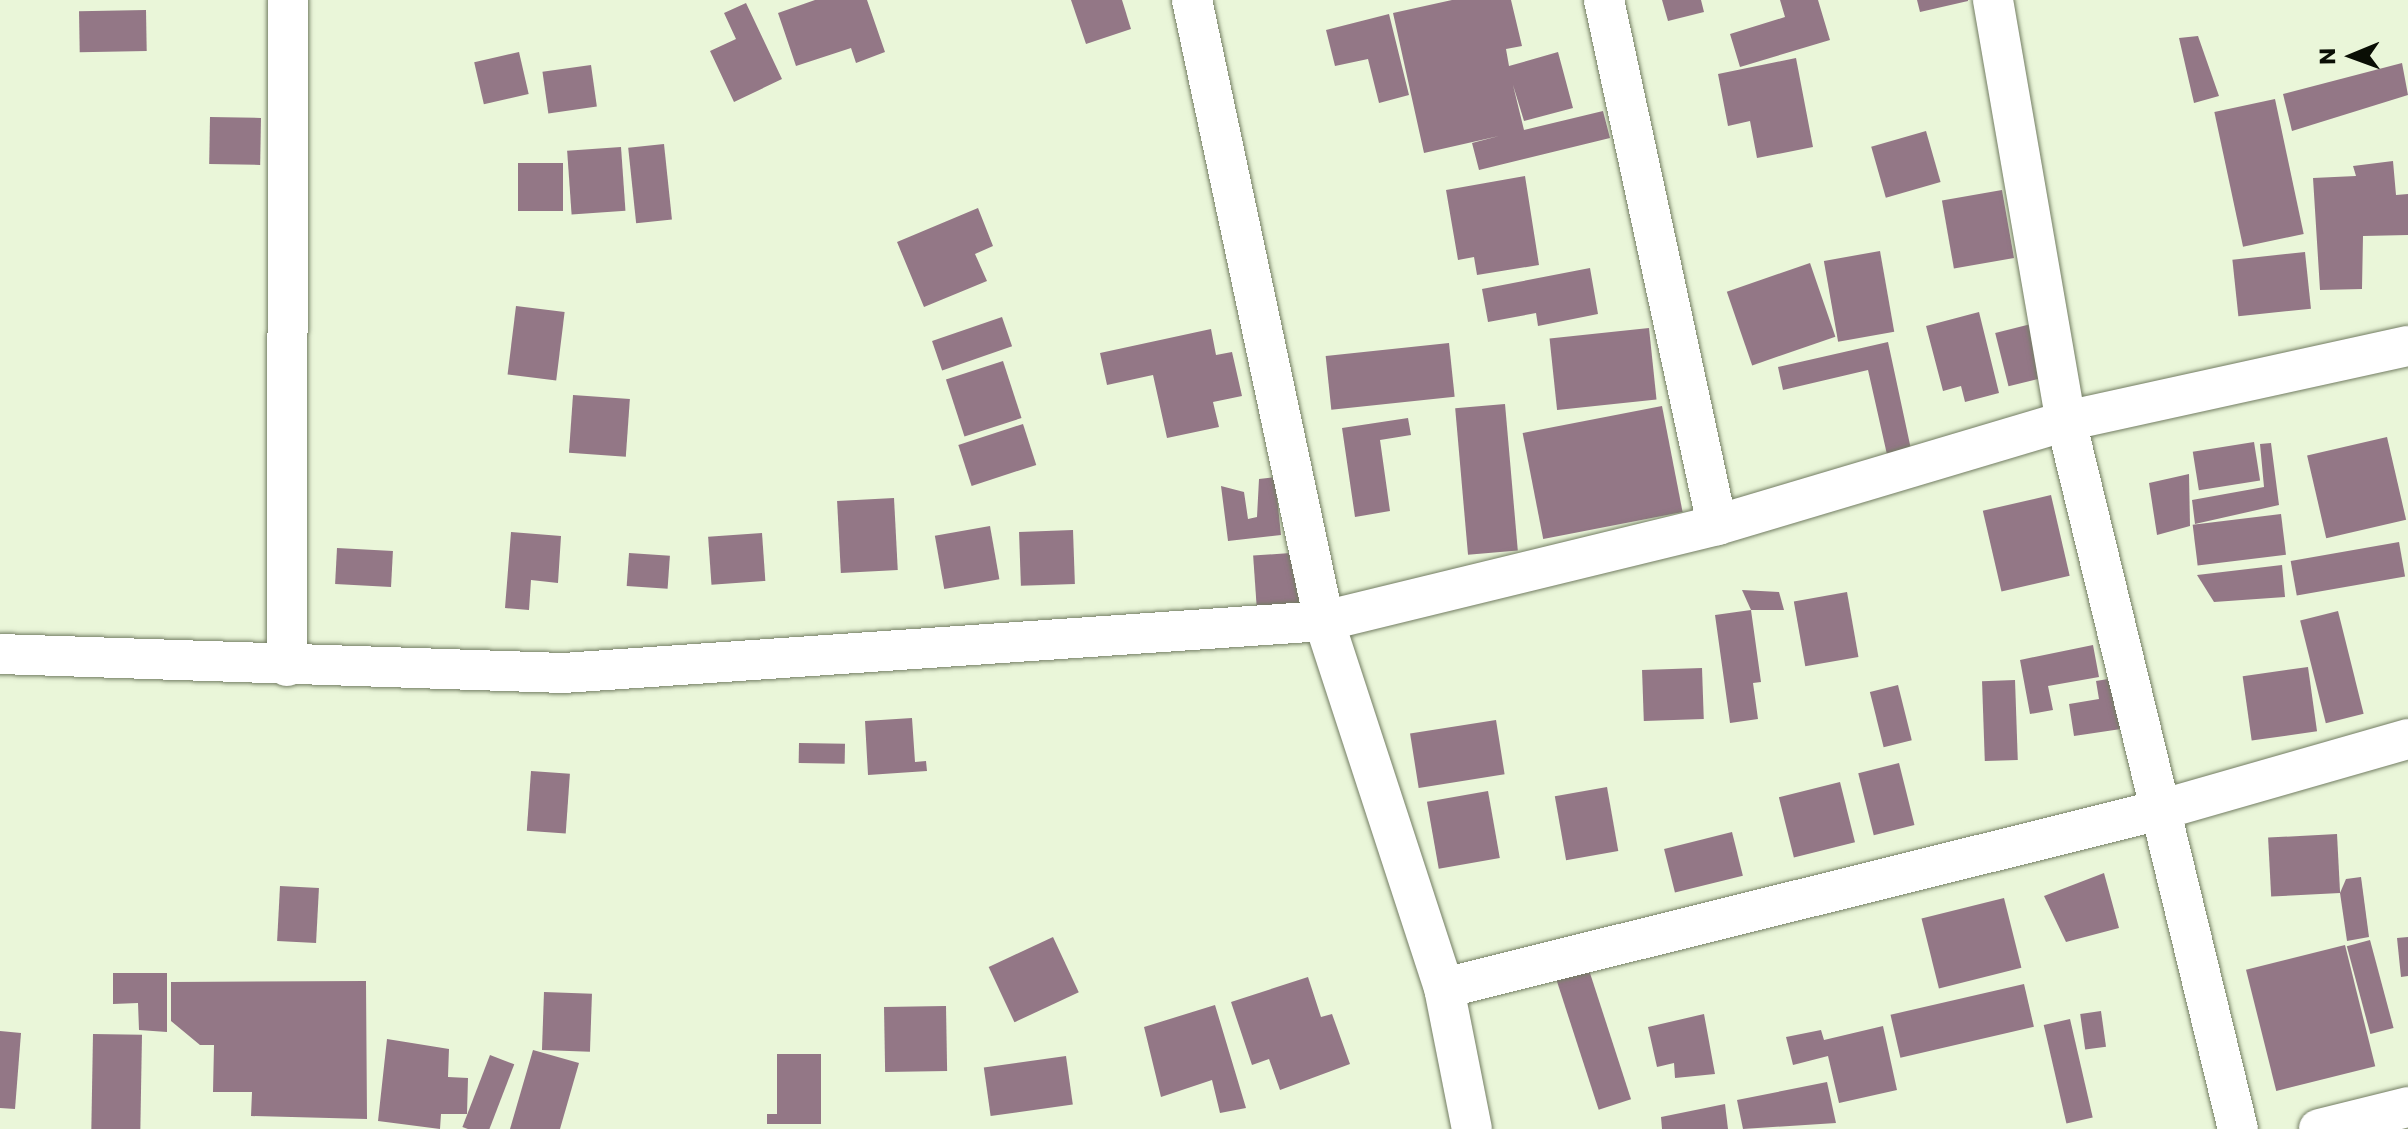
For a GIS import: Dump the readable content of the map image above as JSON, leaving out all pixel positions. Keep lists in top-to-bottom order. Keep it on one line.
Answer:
{"north":"left"}
